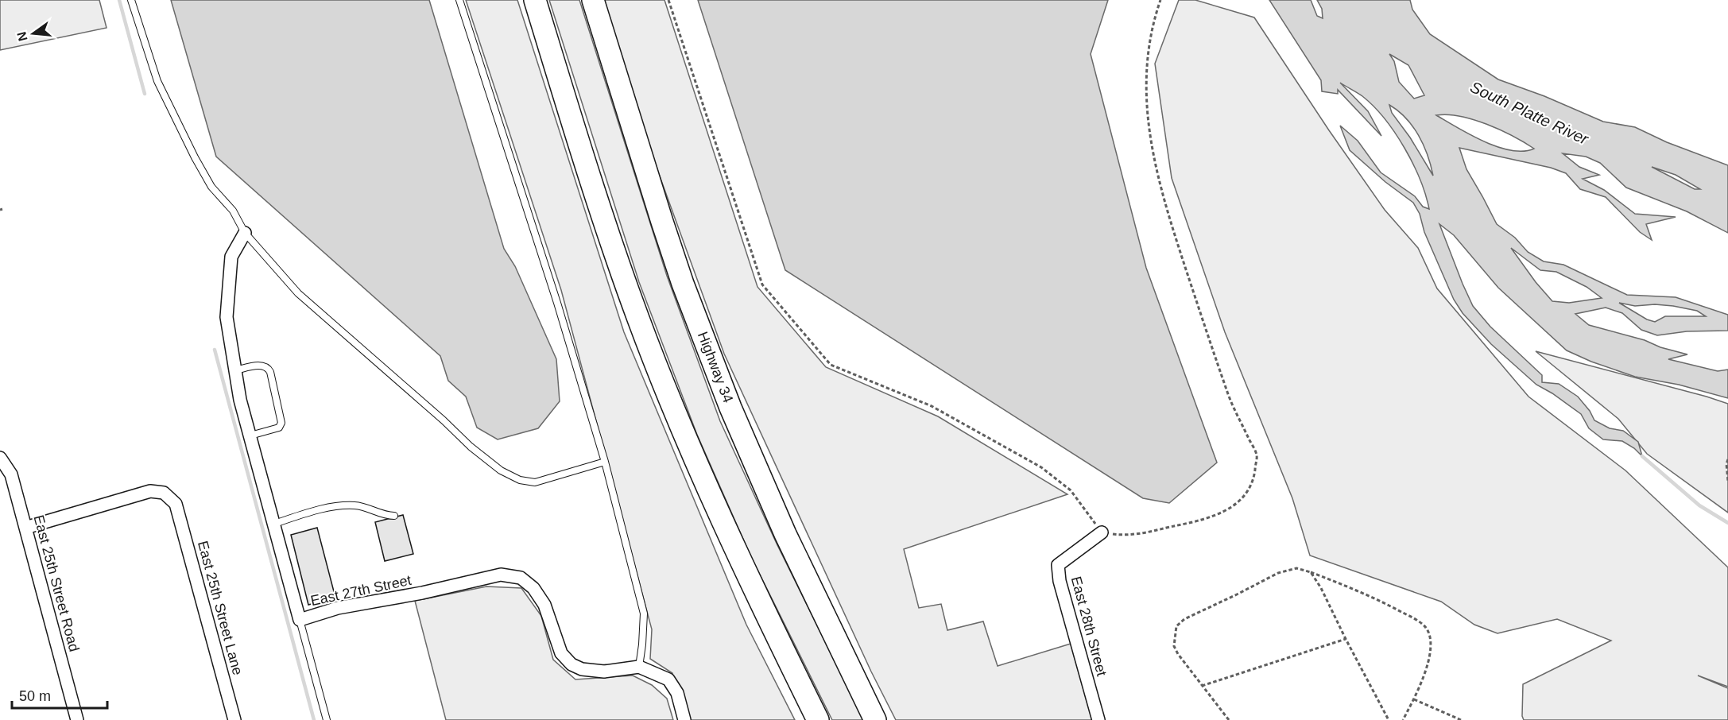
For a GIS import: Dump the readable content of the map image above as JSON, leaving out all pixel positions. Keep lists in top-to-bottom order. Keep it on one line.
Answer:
{"streets":{"highway":["Highway 34"],"street":["East 25th Street Road","East 27th Street","East 25th Street Lane","East 28th Street"]},"crossings":[["East 25th Street Road","East 25th Street Lane"]],"water":["South Platte River"],"scale_bar":"50 m","north":"left"}
